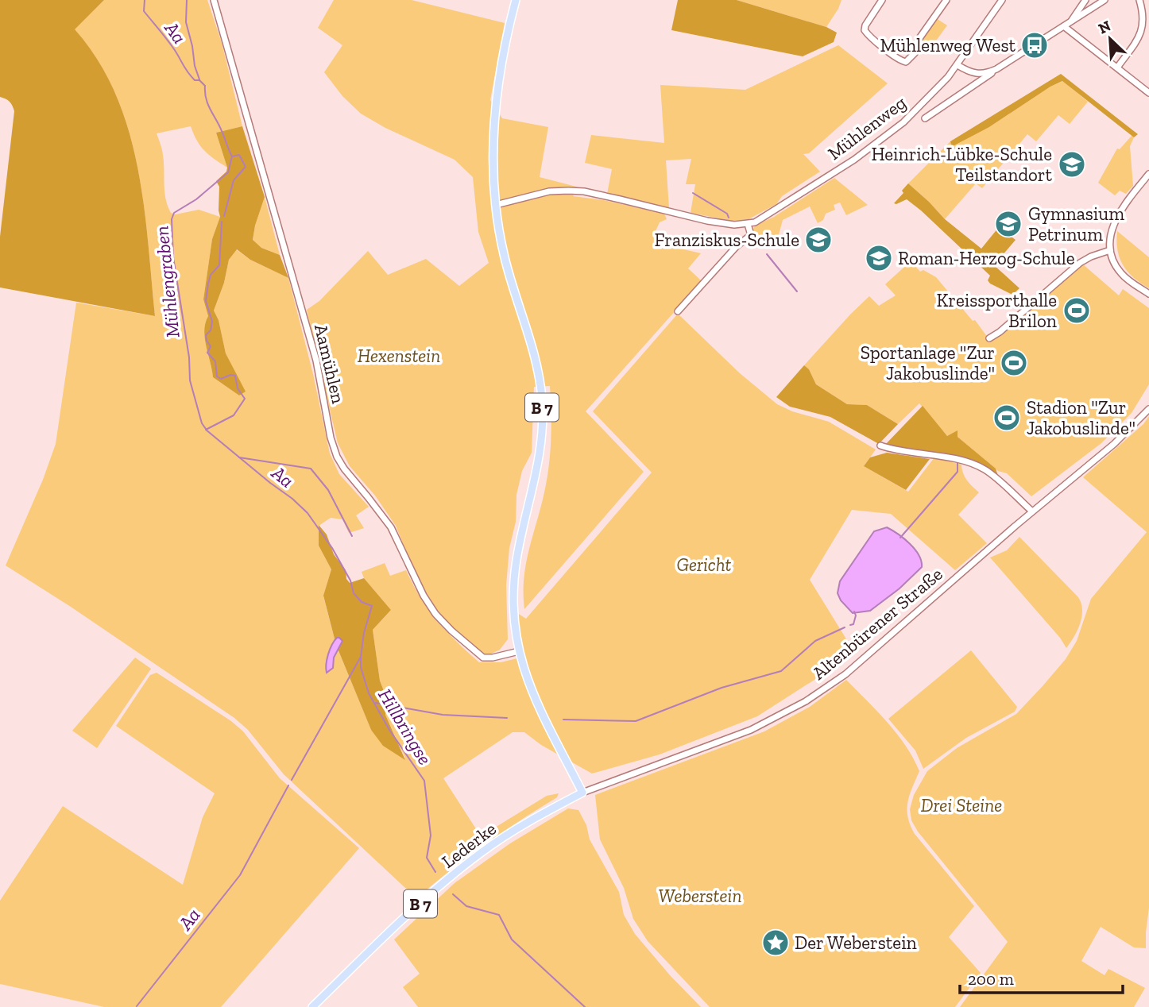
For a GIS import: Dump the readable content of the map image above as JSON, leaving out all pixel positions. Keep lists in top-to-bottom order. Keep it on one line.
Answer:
{"streets":{"main road":["B 7","Lederke"],"street":["Mühlenweg","Aamühlen","Altenbürener Straße"]},"crossings":[["Mühlenweg","B 7"],["Aamühlen","B 7"],["B 7","Altenbürener Straße"],["B 7","Lederke"],["Altenbürener Straße","Lederke"]],"water":["Aa","Mühlengraben","Hillbringse"],"parks":["Hexenstein","Gericht","Drei Steine","Weberstein"],"places":{"bus stop":["Mühlenweg West"],"school or university":["Heinrich-Lübke-Schule Teilstandort","Gymnasium Petrinum","Franziskus-Schule","Roman-Herzog-Schule"],"sports":["Kreissporthalle Brilon","Sportanlage \"Zur Jakobuslinde\"","Stadion \"Zur Jakobuslinde\""],"place":["Der Weberstein"]},"scale_bar":"200 m","north":"top left"}
